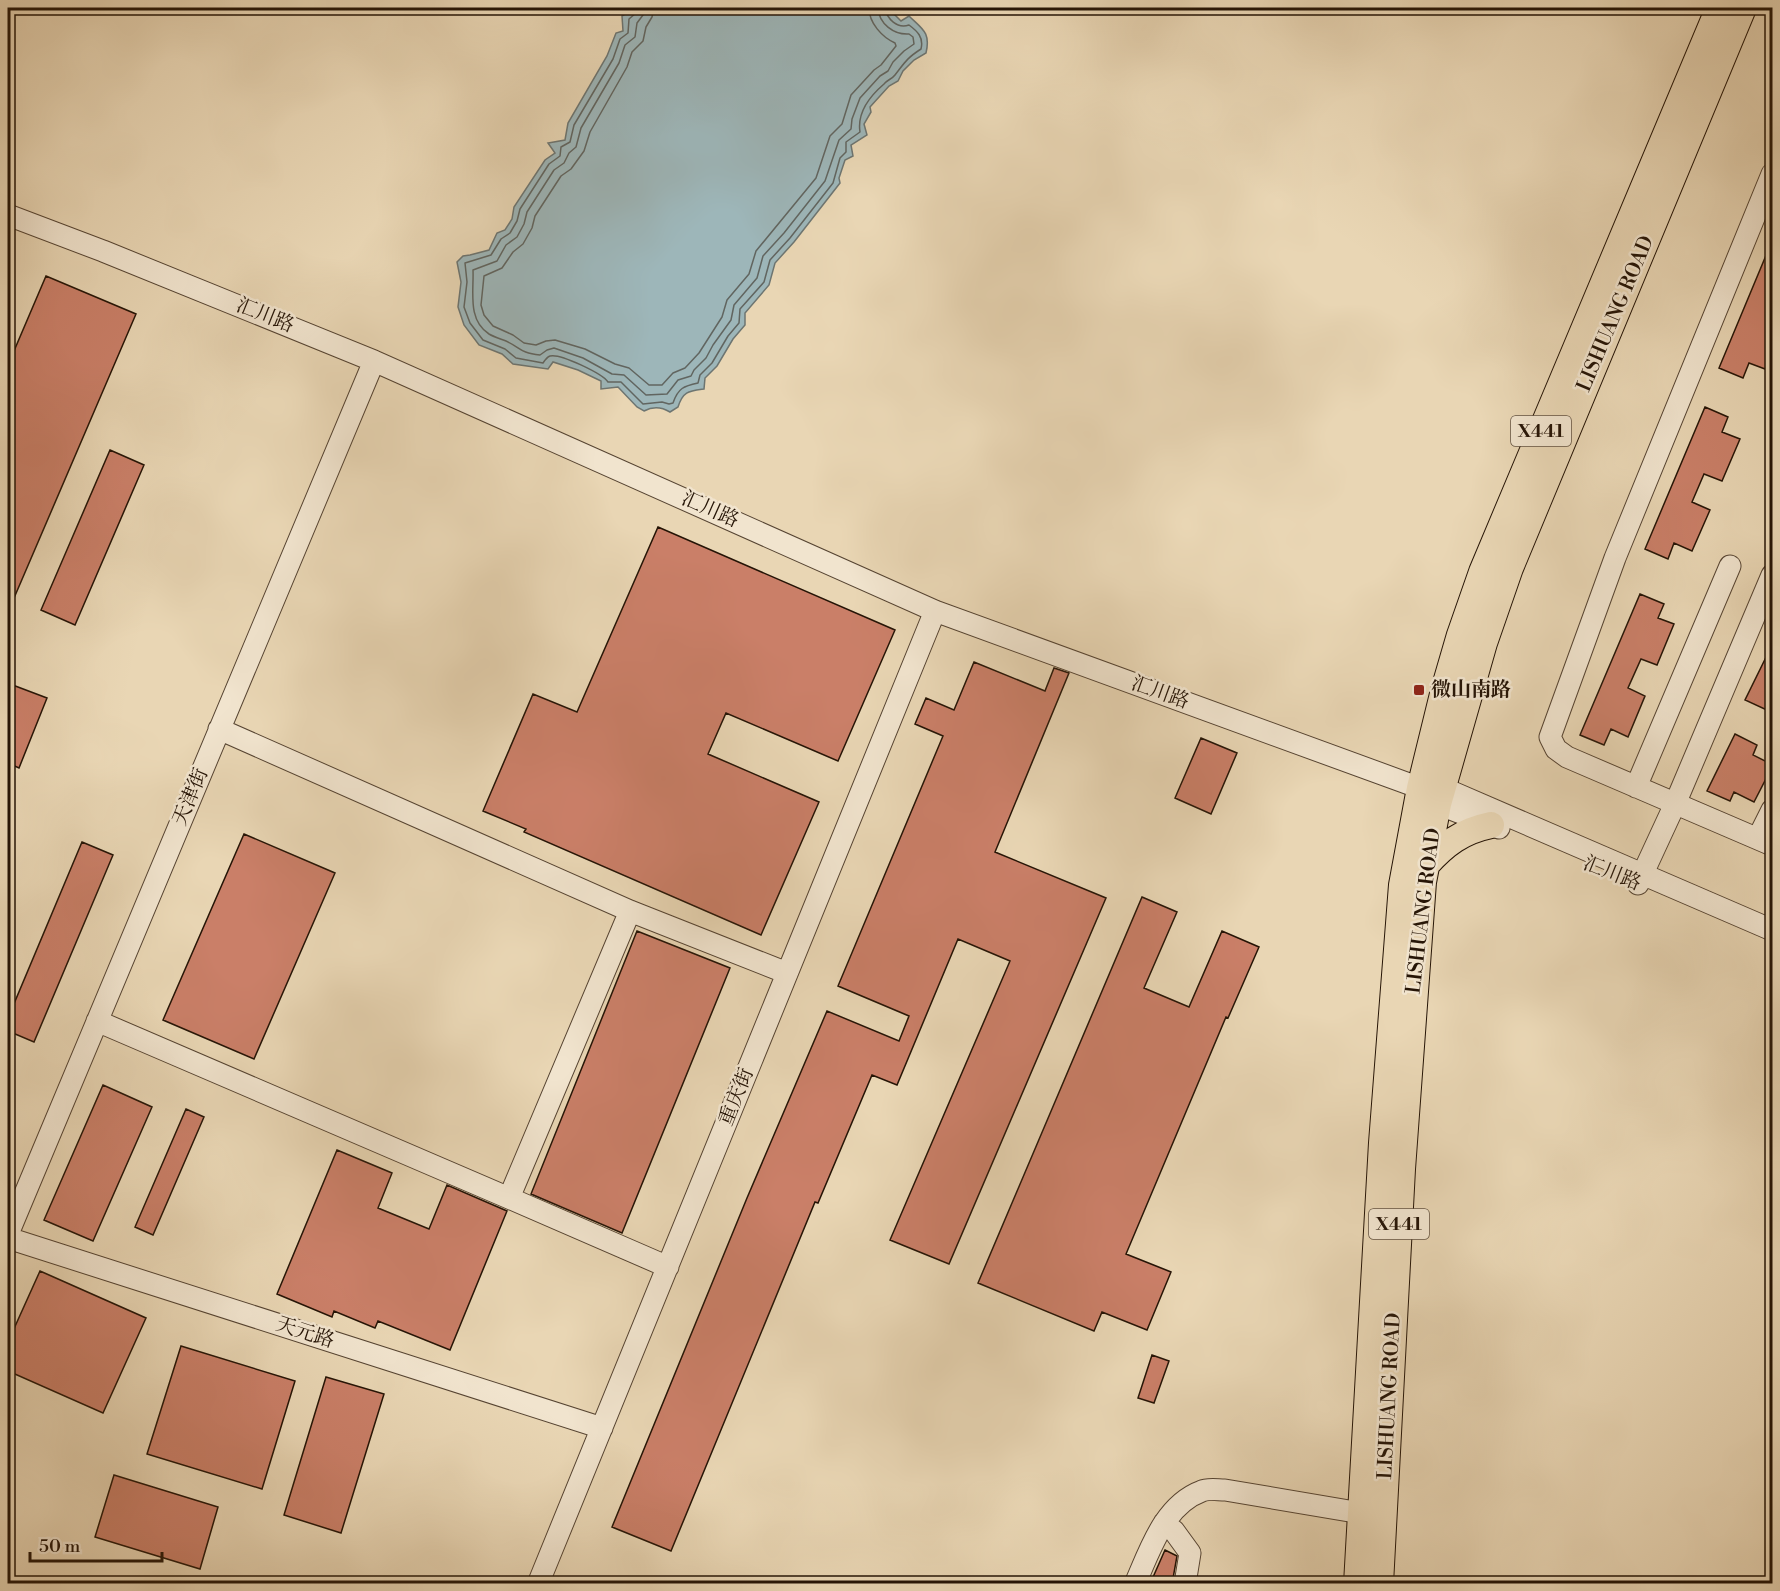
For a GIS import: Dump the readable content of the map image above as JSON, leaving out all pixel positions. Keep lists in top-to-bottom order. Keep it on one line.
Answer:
{"streets":{"main road":["LISHUANG ROAD","X441"],"street":["汇川路","天津街","重庆街","天元路"]},"crossings":[["LISHUANG ROAD","汇川路"],["汇川路","天津街"],["汇川路","重庆街"],["天津街","天元路"],["重庆街","天元路"]],"places":{"transit":["微山南路"]},"scale_bar":"50 m"}
